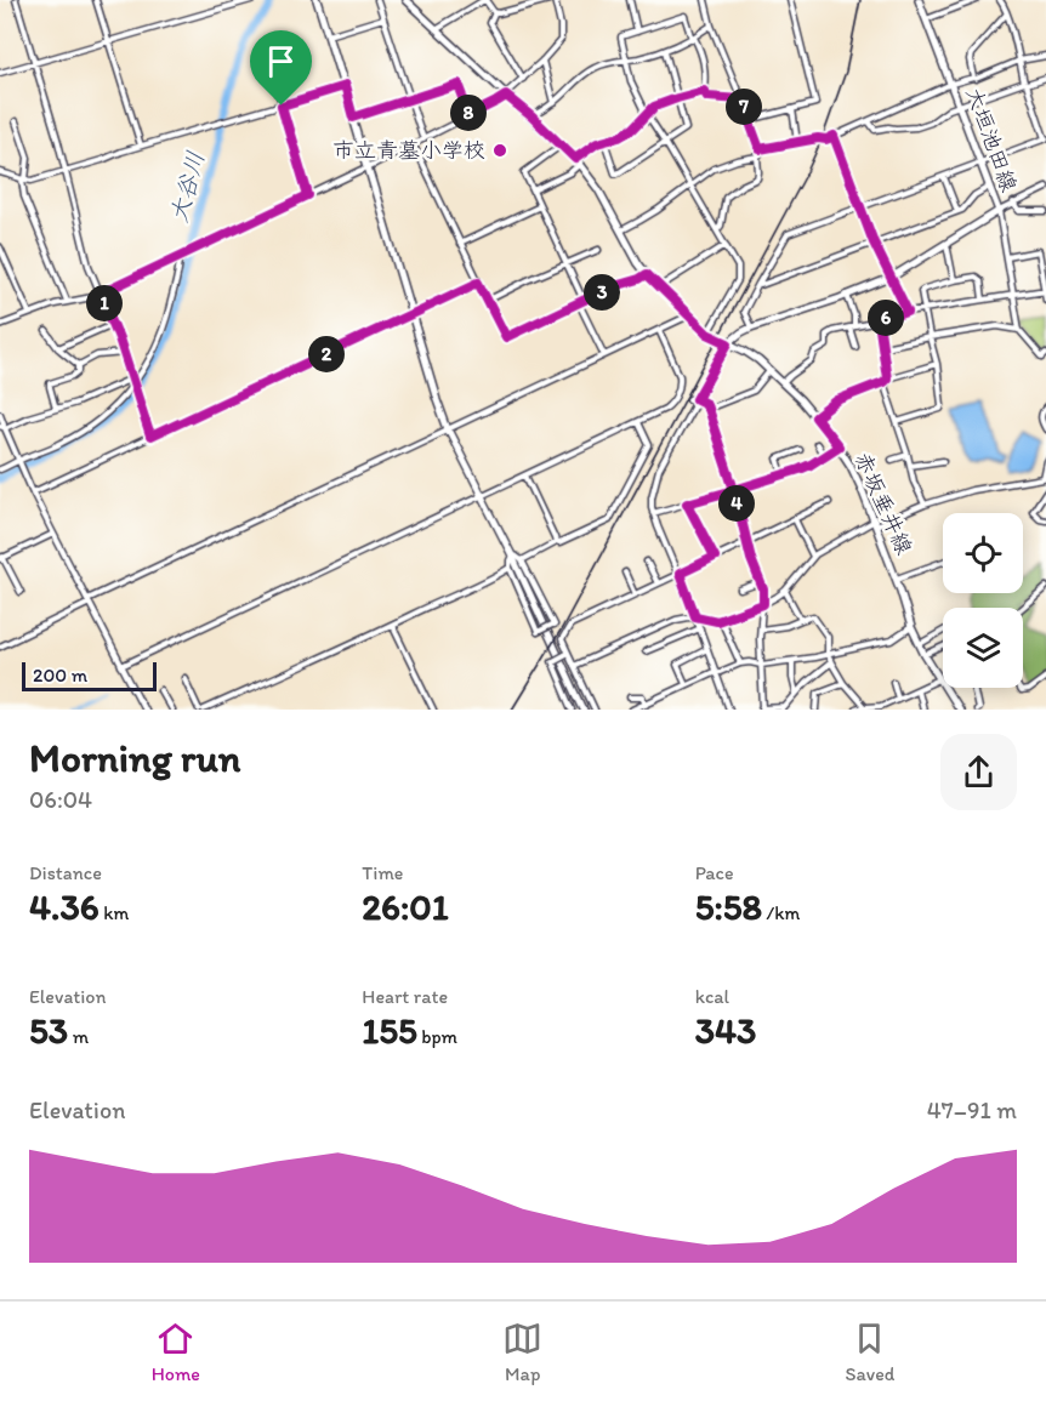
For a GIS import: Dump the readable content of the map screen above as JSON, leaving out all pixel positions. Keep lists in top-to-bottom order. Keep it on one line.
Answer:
{"streets":{"main road":["大垣池田線","赤坂垂井線"]},"crossings":[["大垣池田線","赤坂垂井線"]],"water":["大谷川"],"places":["市立青墓小学校"],"scale_bar":"200 m","page":{"pins":["7","8","3","1","6","2","4"],"scale":"200 m","heading":["Morning run","06:04"],"stats":[["Distance","4.36 km"],["Time","26:01"],["Pace","5:58 /km"],["Elevation","53 m"],["Heart rate","155 bpm"],["kcal","343"]],"chart":["Elevation","47–91 m"],"tabs":["Home","Map","Saved"]}}
